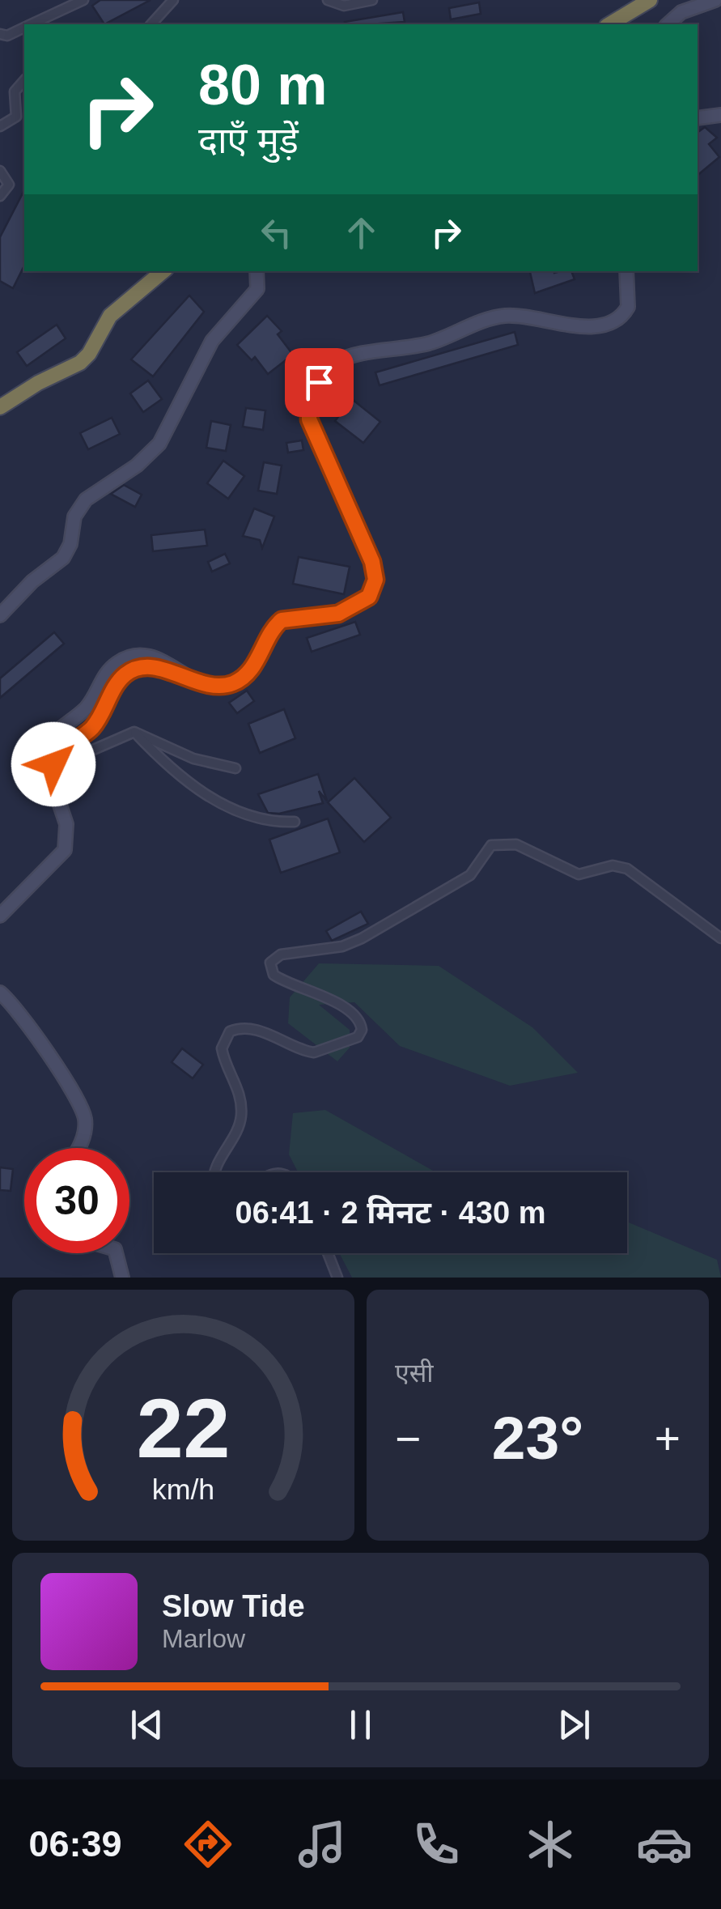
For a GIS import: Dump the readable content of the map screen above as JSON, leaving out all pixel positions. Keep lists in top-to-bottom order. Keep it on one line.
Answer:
{"page":{"turn":["80 m","दाएँ मुड़ें"],"limit":"30","trip":"06:41 · 2 मिनट · 430 m","tile":"एसी","heat":["−","23°","+"],"song":["Slow Tide","Marlow"],"tabs":"06:39","gauge":["22","km/h"]}}
